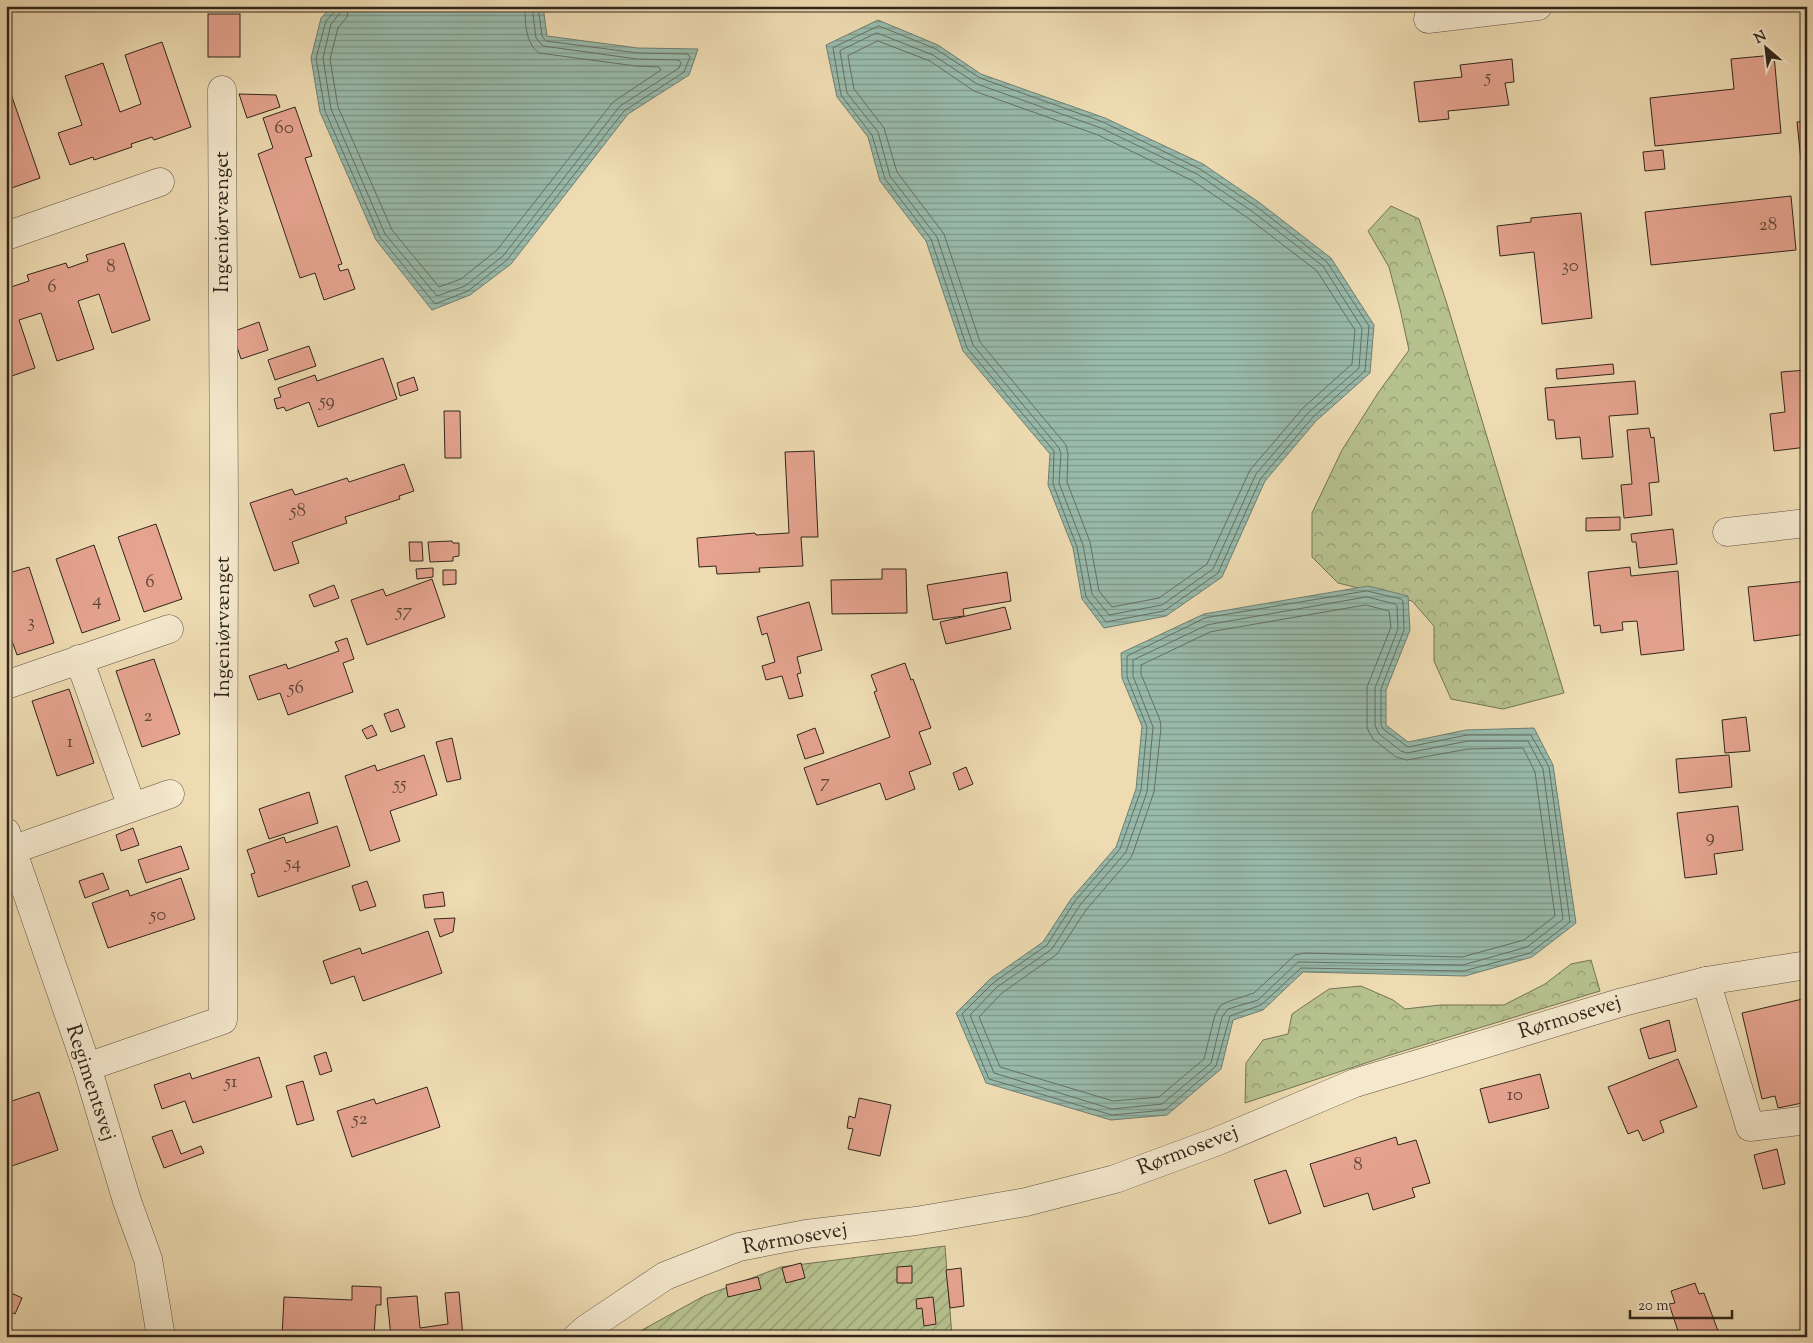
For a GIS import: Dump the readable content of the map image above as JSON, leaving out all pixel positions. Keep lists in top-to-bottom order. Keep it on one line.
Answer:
{"streets":{"street":["Ingeniørvænget","Rørmosevej","Regimentsvej"]},"crossings":[["Ingeniørvænget","Regimentsvej"]],"house_numbers":["5","60","28","30","8","6","59","58","6","4","57","3","56","2","1","7","55","9","54","50","51","10","52","8"],"scale_bar":"20 m","north":"top left"}
